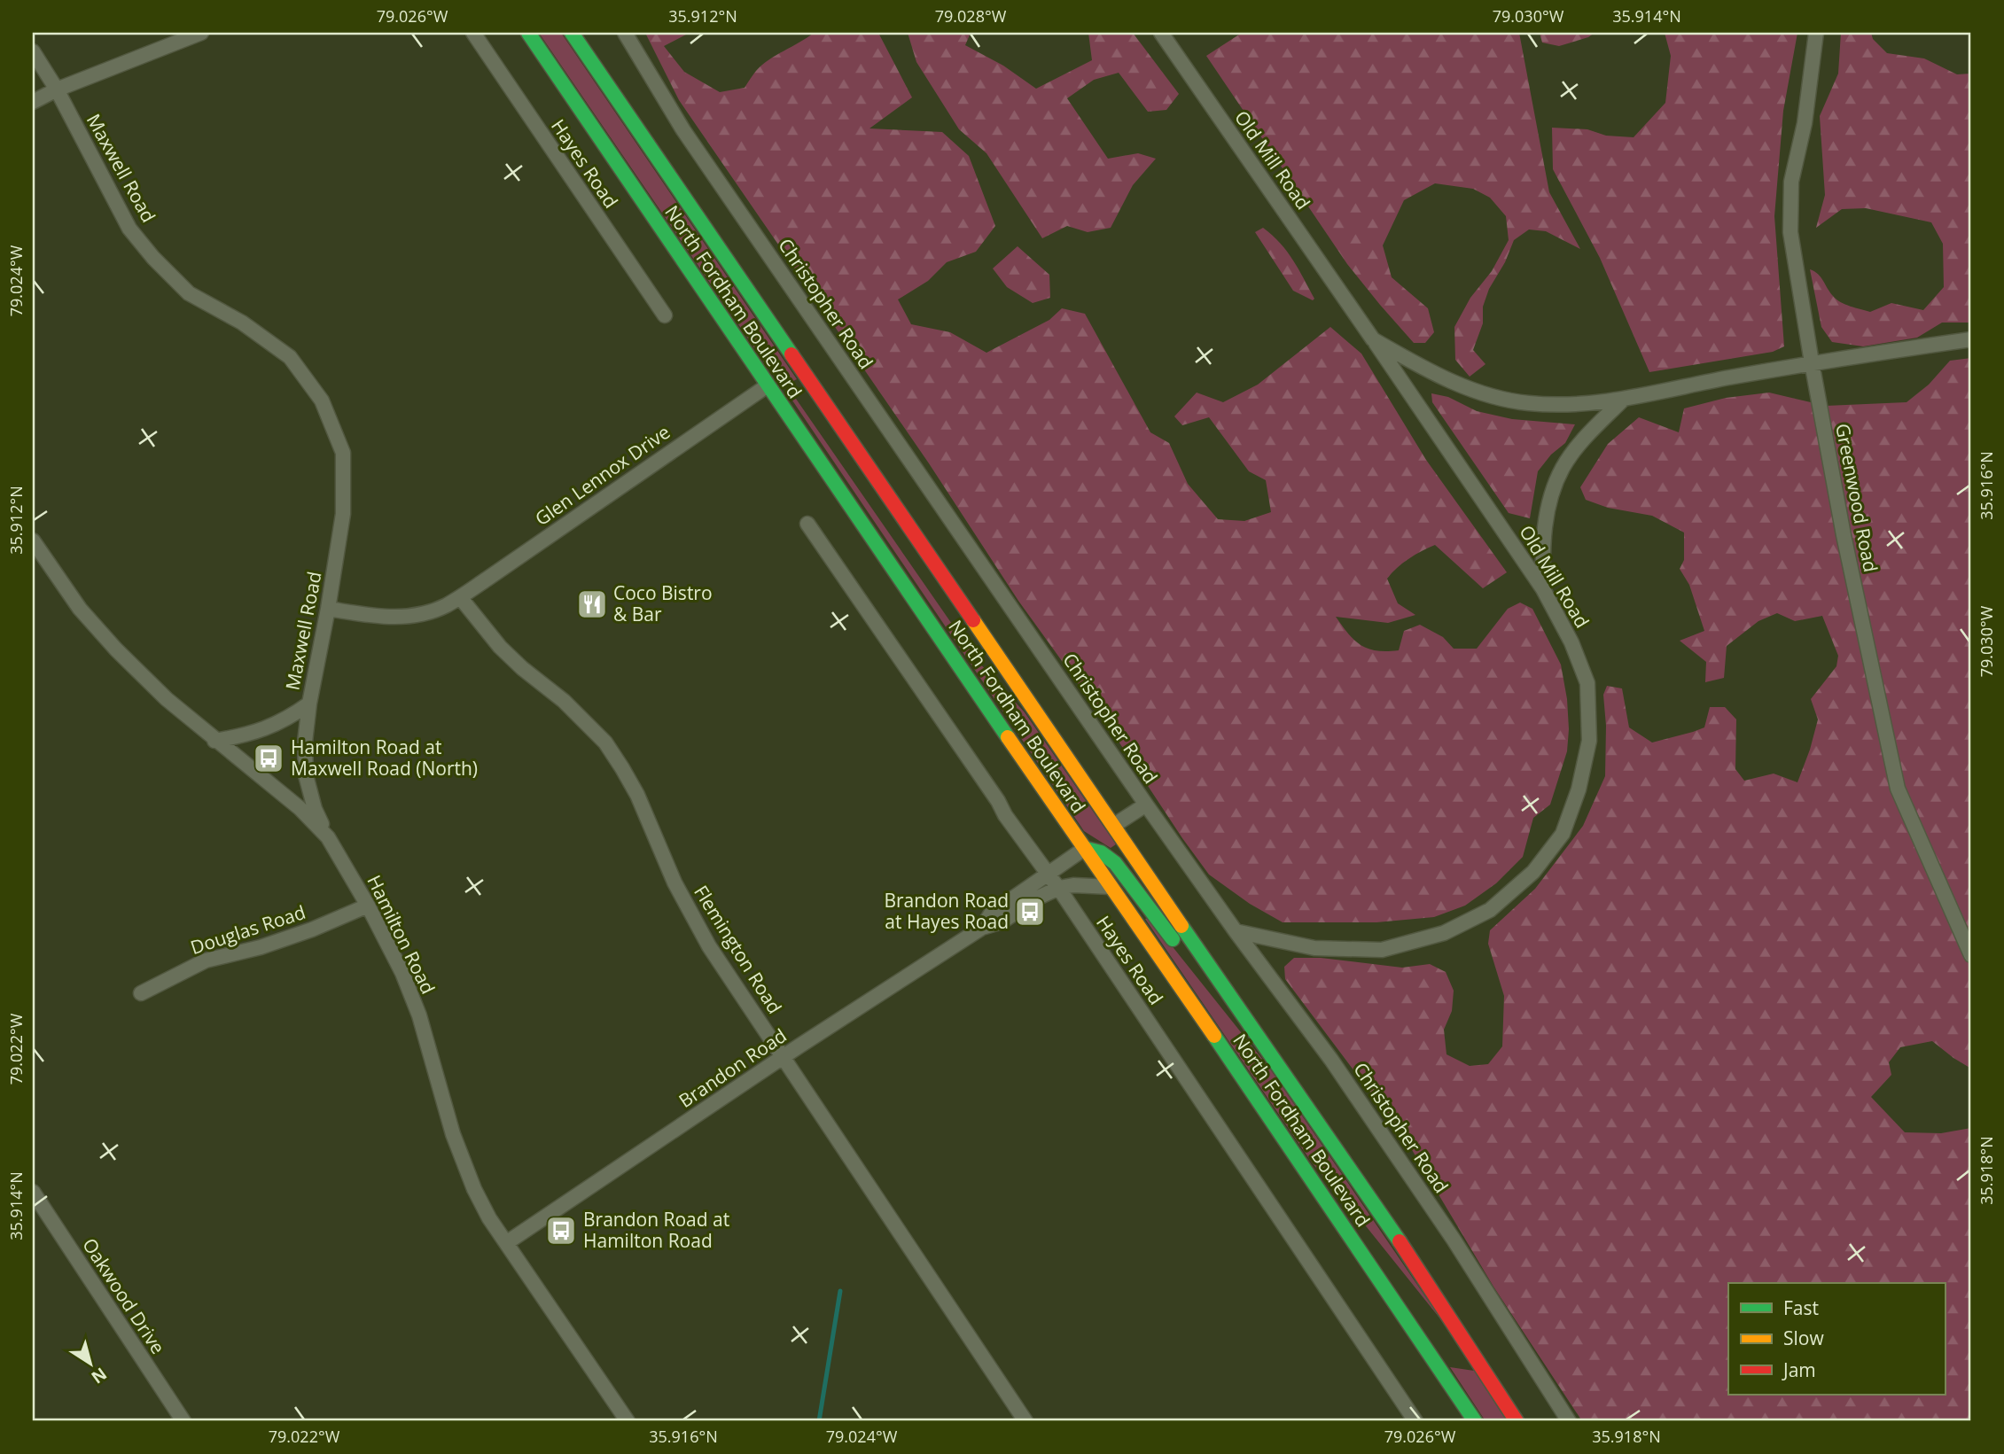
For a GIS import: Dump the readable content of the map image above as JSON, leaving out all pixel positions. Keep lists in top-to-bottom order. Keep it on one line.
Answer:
{"streets":{"highway":["North Fordham Boulevard"],"street":["Old Mill Road","Hayes Road","Maxwell Road","Christopher Road","Glen Lennox Drive","Greenwood Road","Douglas Road","Hamilton Road","Flemington Road","Brandon Road","Oakwood Drive"]},"crossings":[["Old Mill Road","Christopher Road"],["Old Mill Road","Greenwood Road"],["Hayes Road","Brandon Road"],["Maxwell Road","Hamilton Road"],["North Fordham Boulevard","Glen Lennox Drive"],["North Fordham Boulevard","Brandon Road"],["Glen Lennox Drive","Flemington Road"],["Douglas Road","Hamilton Road"],["Hamilton Road","Brandon Road"],["Flemington Road","Brandon Road"]],"places":{"restaurant":["Coco Bistro & Bar"],"bus stop":["Hamilton Road at Maxwell Road (North)","Brandon Road at Hayes Road","Brandon Road at Hamilton Road"]},"legend":["Fast","Slow","Jam"],"north":"bottom right","coordinates":["79.026°W","35.912°N","79.028°W","79.030°W","35.914°N","79.024°W","35.916°N","79.022°W","35.918°N"]}
